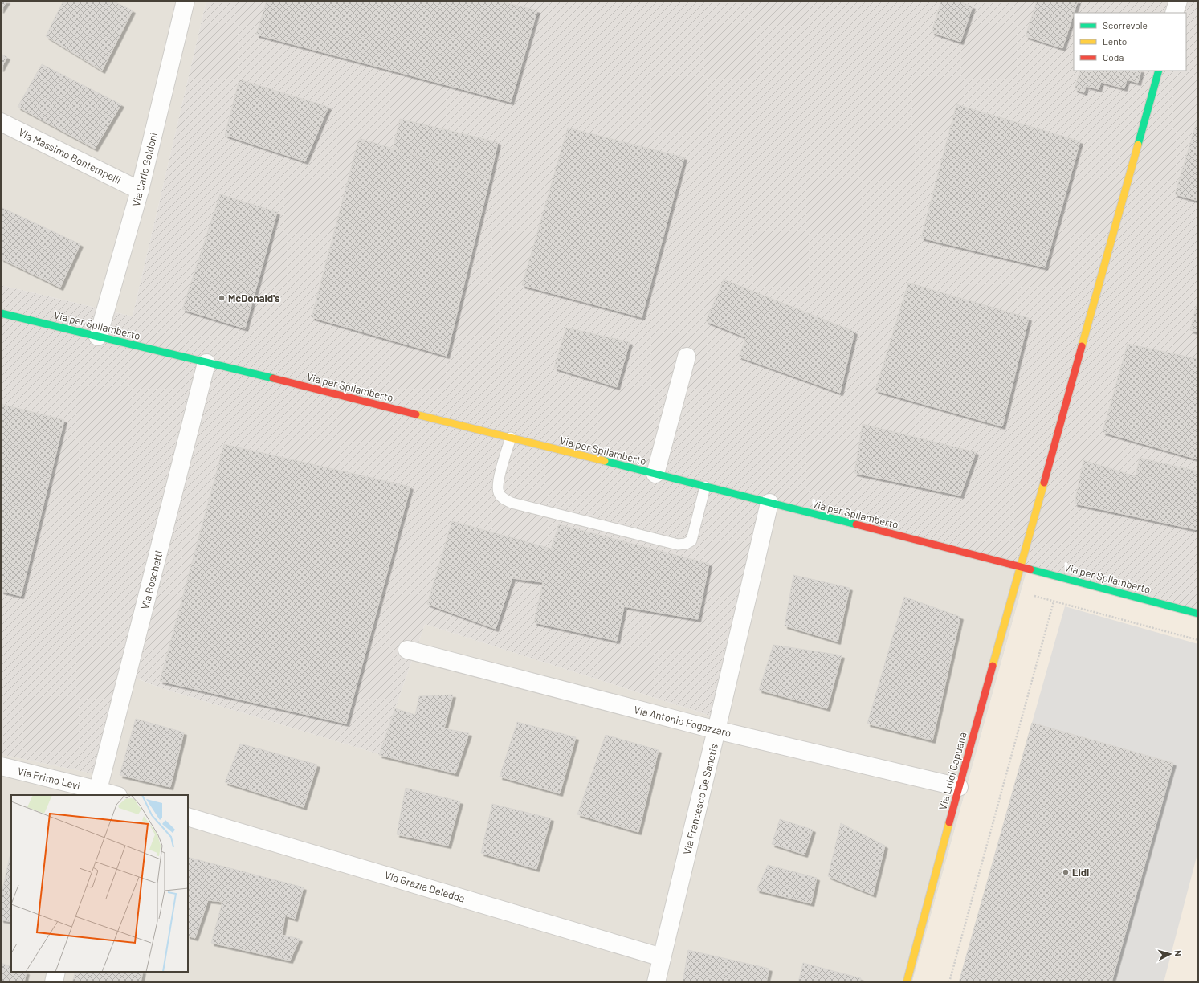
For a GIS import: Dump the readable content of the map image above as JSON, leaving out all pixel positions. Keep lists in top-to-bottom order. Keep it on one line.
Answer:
{"streets":{"main road":["Via per Spilamberto","Via Luigi Capuana"],"street":["Via Massimo Bontempelli","Via Carlo Goldoni","Via Boschetti","Via Antonio Fogazzaro","Via Primo Levi","Via Francesco De Sanctis","Via Grazia Deledda"]},"crossings":[["Via Massimo Bontempelli","Via Carlo Goldoni"],["Via Carlo Goldoni","Via per Spilamberto"],["Via per Spilamberto","Via Boschetti"],["Via per Spilamberto","Via Luigi Capuana"],["Via per Spilamberto","Via Francesco De Sanctis"],["Via Boschetti","Via Primo Levi"],["Via Antonio Fogazzaro","Via Luigi Capuana"],["Via Antonio Fogazzaro","Via Francesco De Sanctis"],["Via Francesco De Sanctis","Via Grazia Deledda"]],"places":["McDonald's","Lidl"],"legend":["Scorrevole","Lento","Coda"],"north":"right"}
